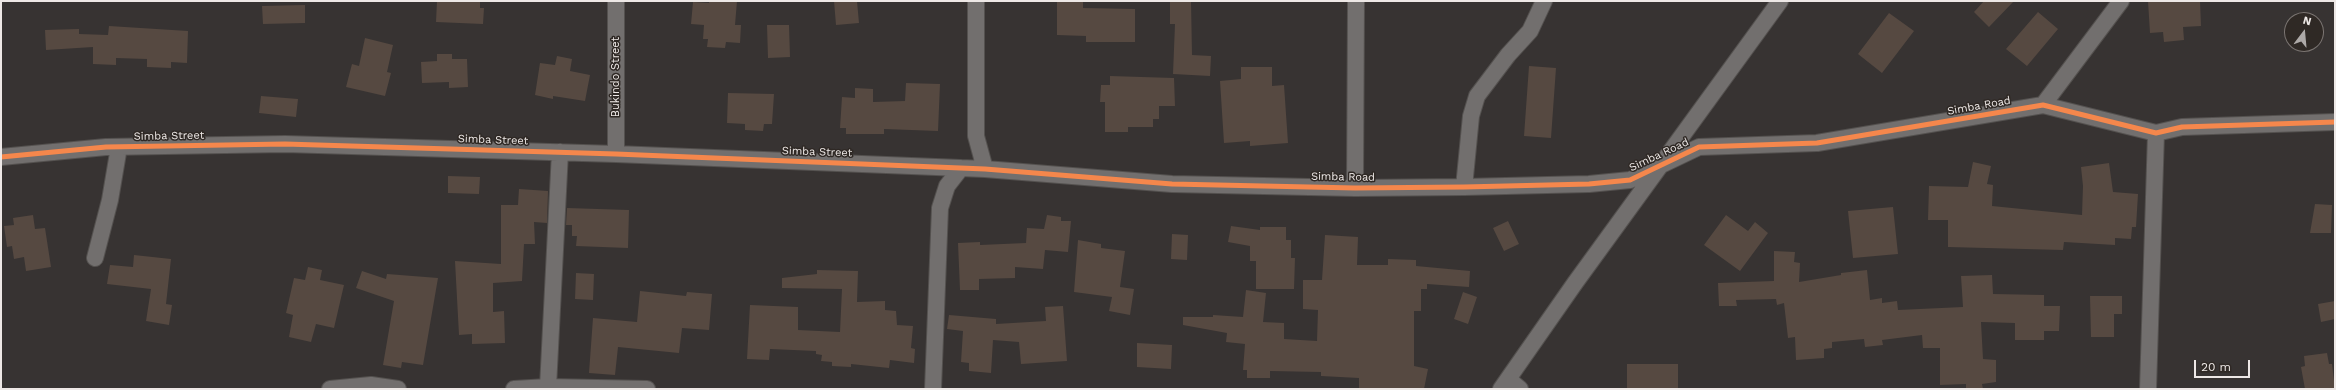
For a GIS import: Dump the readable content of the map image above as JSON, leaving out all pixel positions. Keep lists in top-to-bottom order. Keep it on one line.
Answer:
{"streets":{"street":["Bukindo Street","Simba Road","Simba Street"]},"crossings":[["Bukindo Street","Simba Street"],["Simba Road","Simba Street"]],"scale_bar":"20 m","north":"top"}
